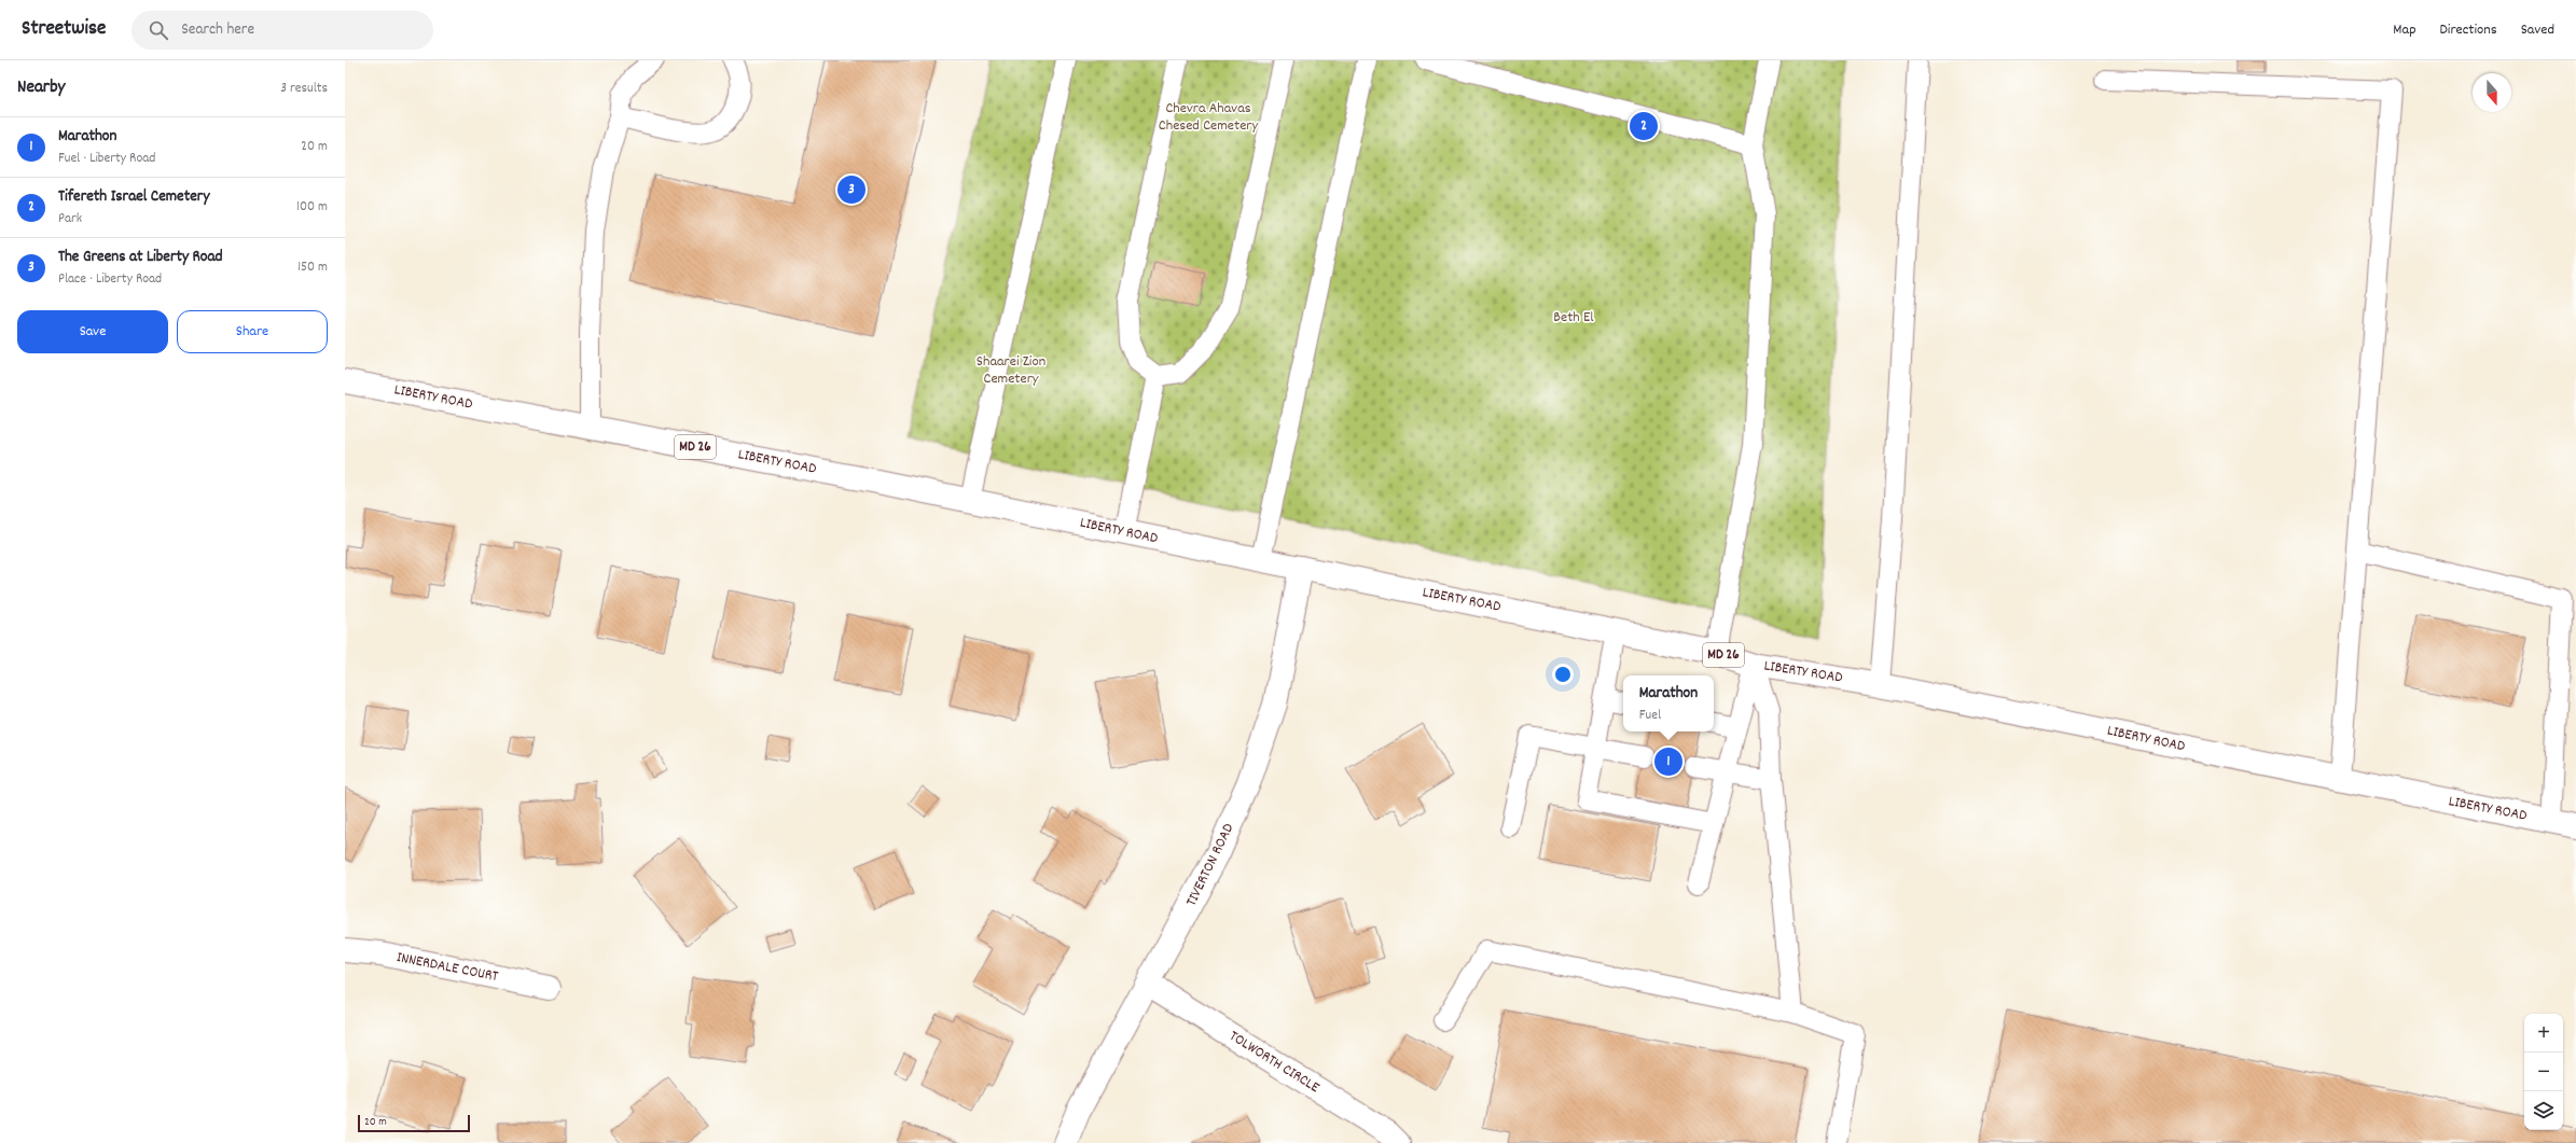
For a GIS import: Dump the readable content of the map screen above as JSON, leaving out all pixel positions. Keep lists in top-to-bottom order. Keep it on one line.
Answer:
{"streets":{"main road":["LIBERTY ROAD","MD 26","TIVERTON ROAD","INNERDALE COURT","TOLWORTH CIRCLE"]},"crossings":[["LIBERTY ROAD","TIVERTON ROAD"],["TIVERTON ROAD","TOLWORTH CIRCLE"]],"parks":["Chevra Ahavas Chesed Cemetery","Beth El","Shaarei Zion Cemetery"],"scale_bar":"20 m","north":"bottom","page":{"header":"Streetwise","search":"Search here","nav":["Map","Directions","Saved"],"heading":["Nearby","3 results"],"pins":["2","3","1"],"list":[{"mark":"1","name":"Marathon","note":"Fuel · Liberty Road","value":"20 m"},{"mark":"2","name":"Tifereth Israel Cemetery","note":"Park","value":"100 m"},{"mark":"3","name":"The Greens at Liberty Road","note":"Place · Liberty Road","value":"150 m"}],"buttons":["Save","Share"],"popup":["Marathon","Fuel"],"map_buttons":["+","−"],"scale":"20 m"}}
